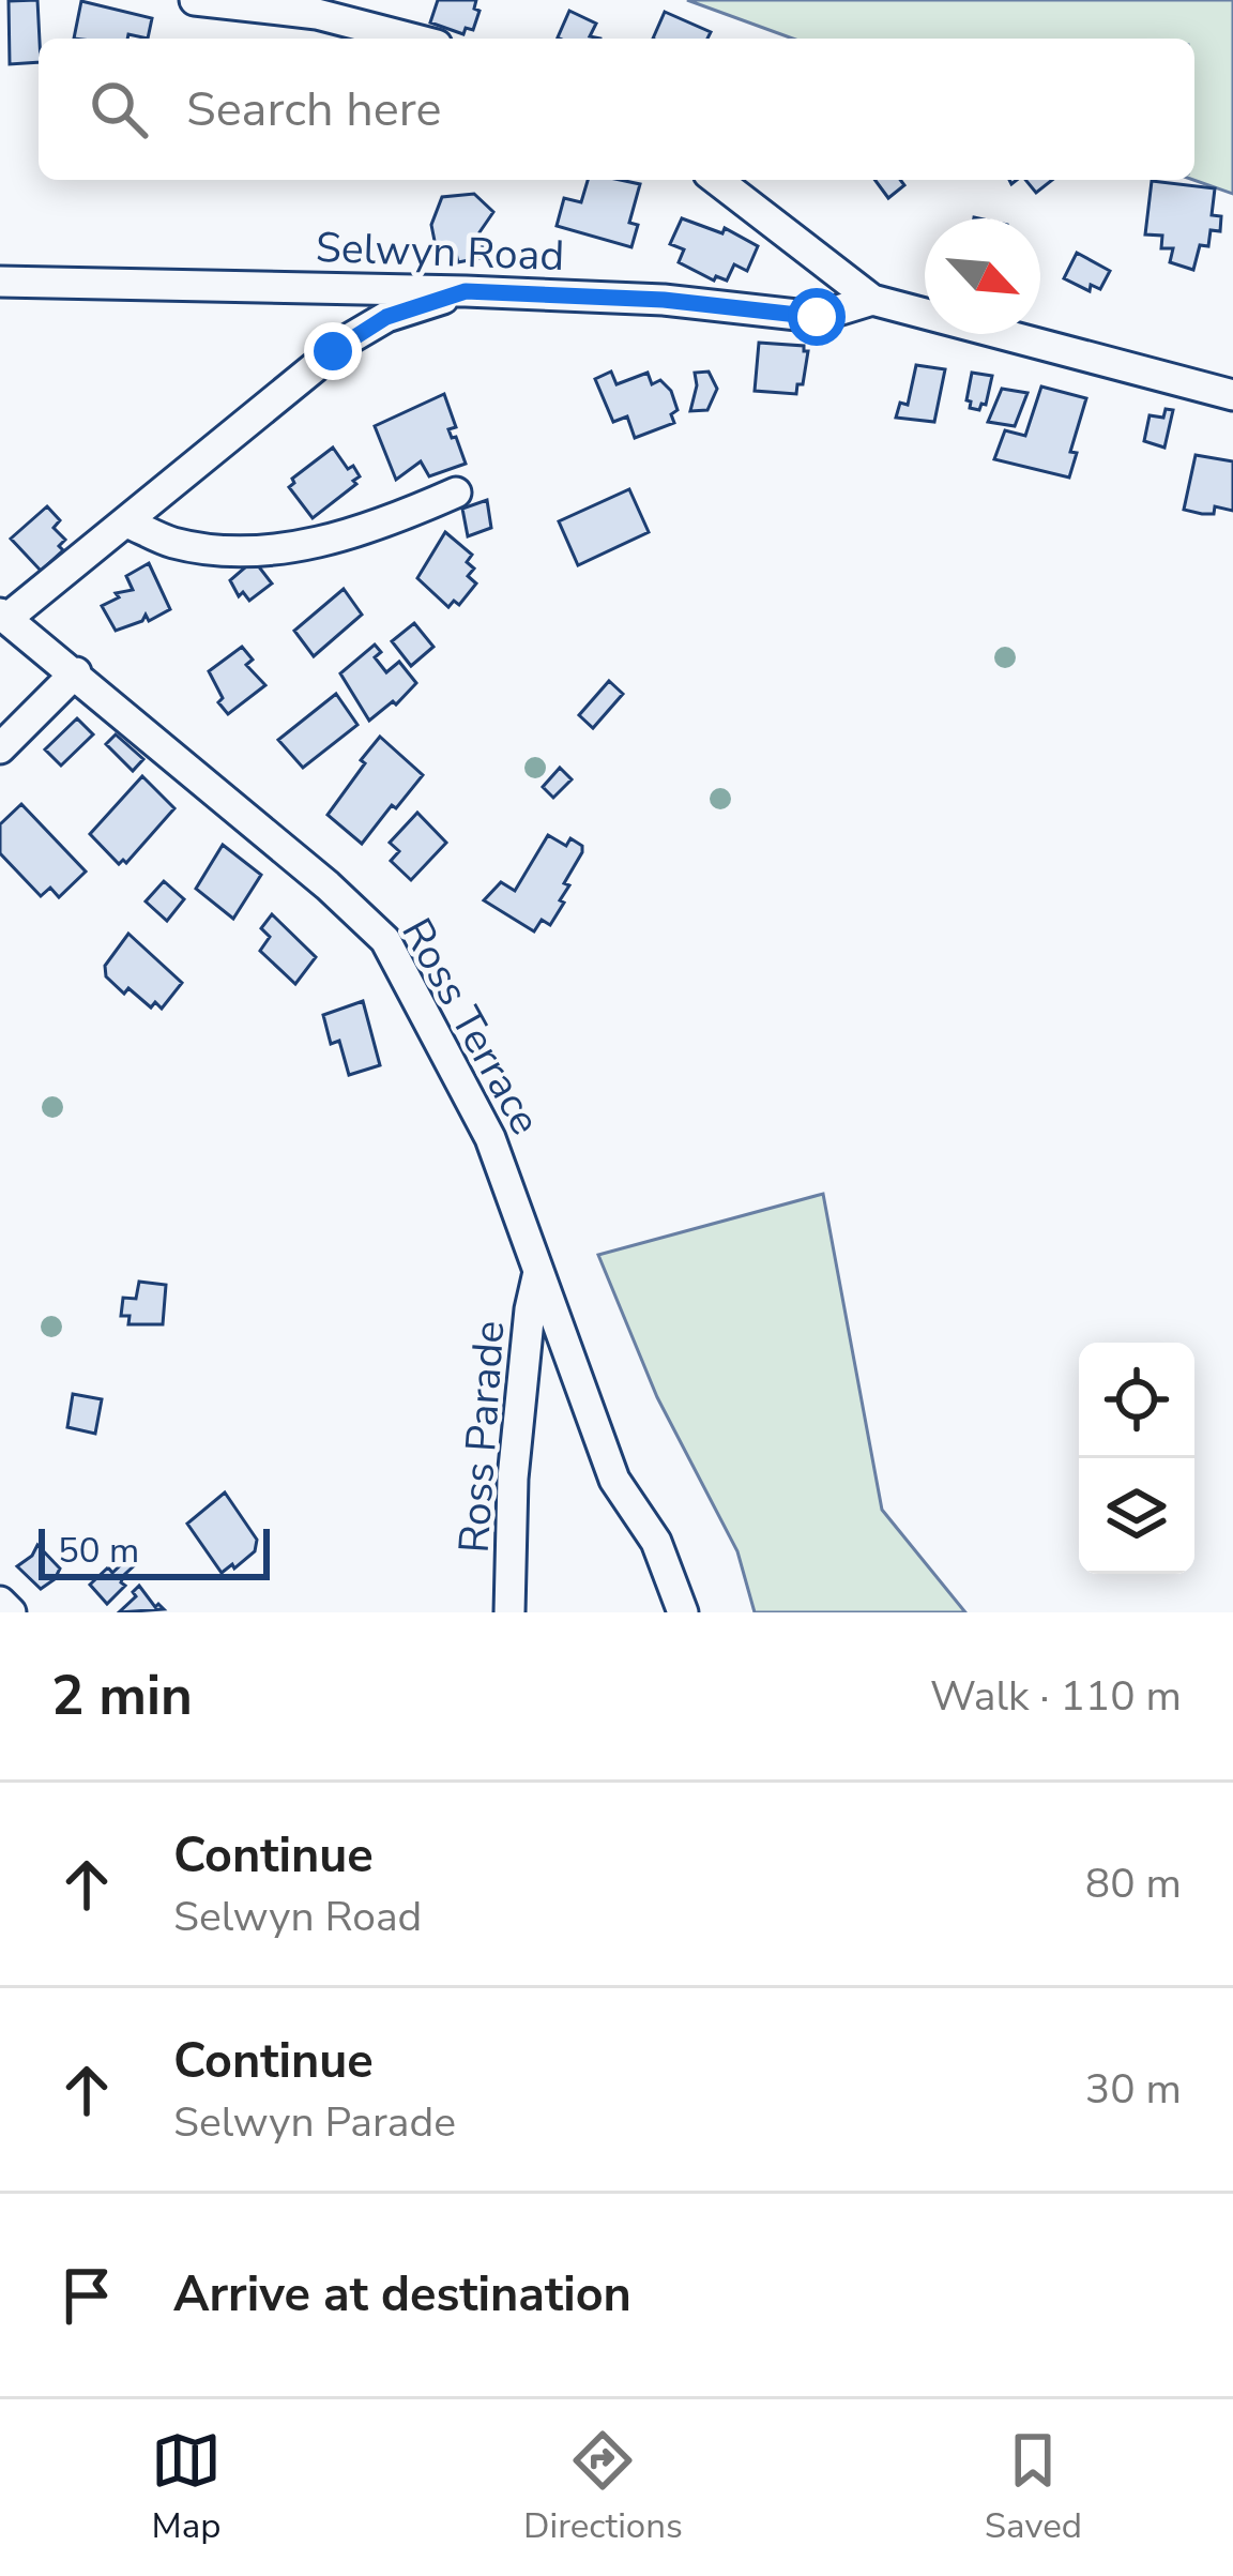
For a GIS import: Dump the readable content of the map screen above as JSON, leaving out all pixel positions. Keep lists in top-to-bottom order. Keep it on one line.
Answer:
{"streets":{"street":["Selwyn Road","Ross Terrace","Ross Parade"]},"crossings":[["Ross Terrace","Ross Parade"]],"scale_bar":"50 m","north":"bottom right","page":{"search":"Search here","scale":"50 m","heading":["2 min","Walk · 110 m"],"list":[["Continue","Selwyn Road","80 m"],["Continue","Selwyn Parade","30 m"],"Arrive at destination"],"nav":["Map","Directions","Saved"]}}
